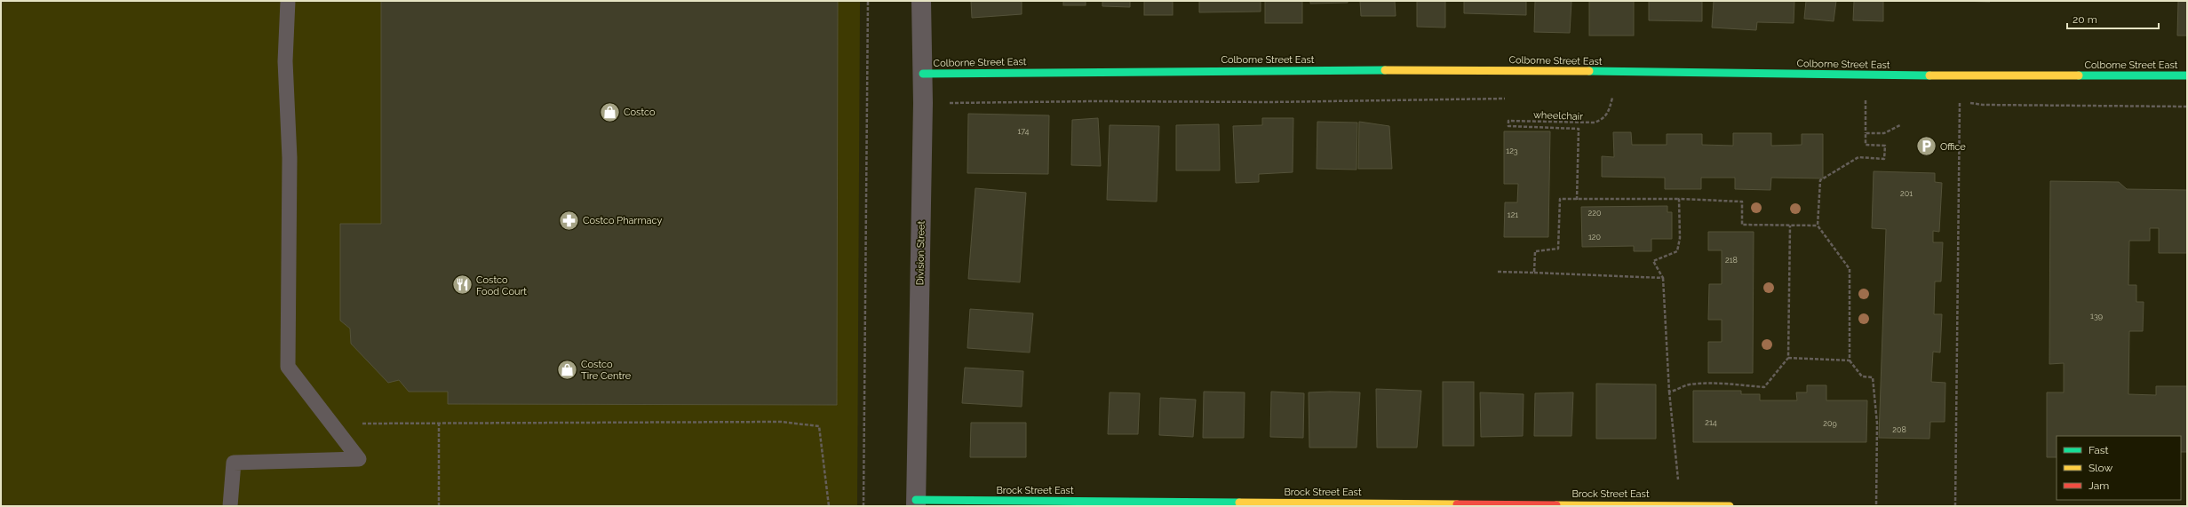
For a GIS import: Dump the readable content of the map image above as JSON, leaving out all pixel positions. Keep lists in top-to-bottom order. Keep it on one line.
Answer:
{"streets":{"street":["Colborne Street East","Division Street","Brock Street East"],"path":["wheelchair"]},"crossings":[["Colborne Street East","Division Street"],["Division Street","Brock Street East"]],"places":{"shop":["Costco","Costco Tire Centre"],"parking":["Office"],"pharmacy":["Costco Pharmacy"],"restaurant":["Costco Food Court"]},"house_numbers":["174","123","201","220","121","120","218","139","214","209","208"],"legend":["Fast","Slow","Jam"],"scale_bar":"20 m"}
